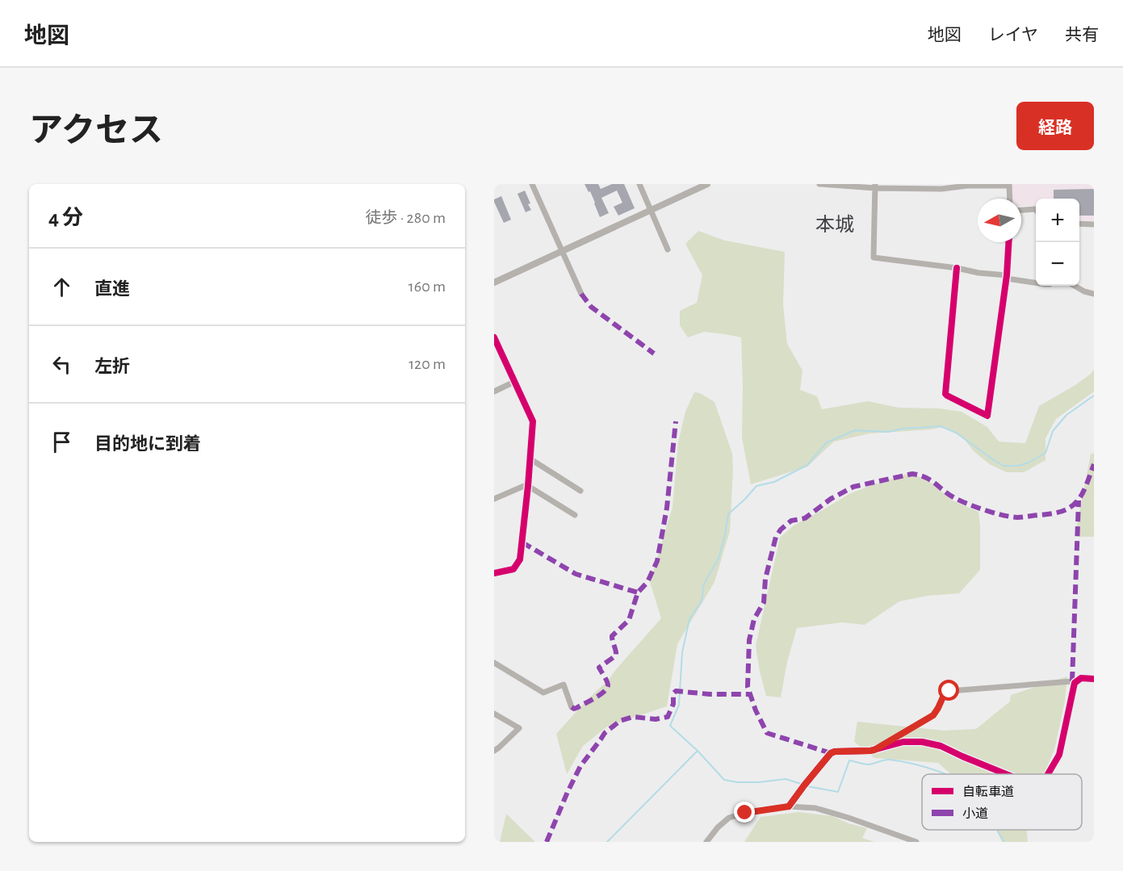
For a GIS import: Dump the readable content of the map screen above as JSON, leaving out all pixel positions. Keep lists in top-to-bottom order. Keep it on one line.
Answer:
{"districts":["本城"],"legend":["自転車道","小道"],"north":"left","page":{"header":"地図","nav":["地図","レイヤ","共有"],"title":"アクセス","buttons":"経路","heading":["4 分","徒歩 · 280 m"],"map_buttons":["+","−"],"list":[["直進","160 m"],["左折","120 m"],"目的地に到着"]}}
